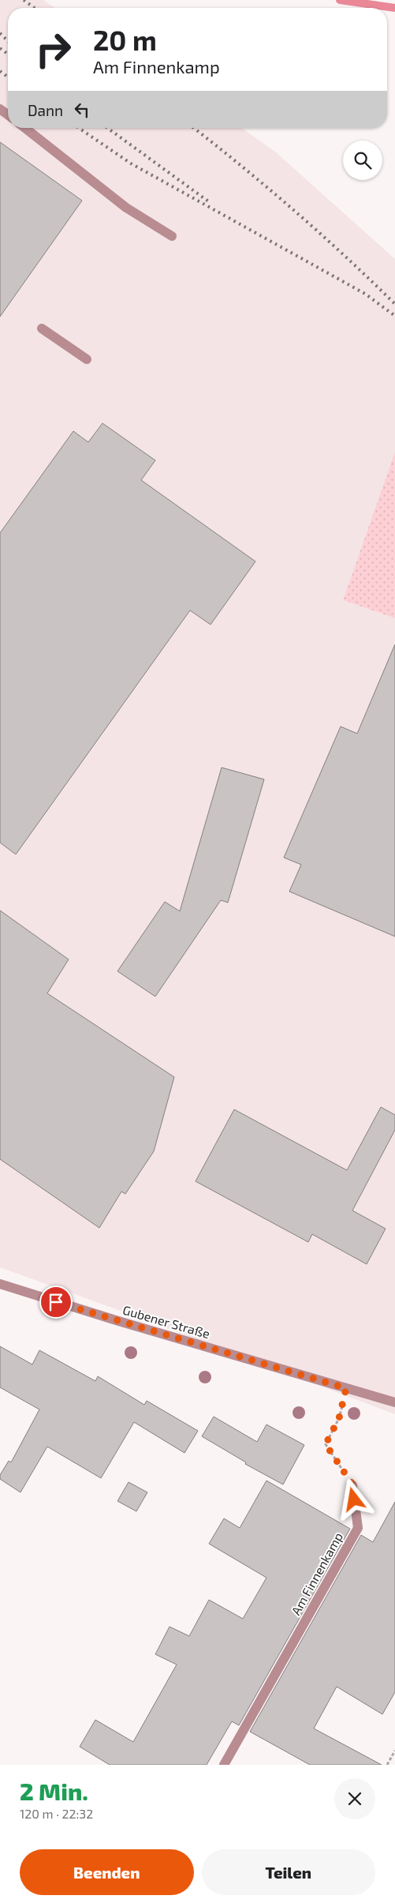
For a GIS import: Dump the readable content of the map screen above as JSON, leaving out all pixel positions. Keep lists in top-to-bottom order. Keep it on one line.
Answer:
{"streets":{"street":["Gubener Straße","Am Finnenkamp"]},"page":{"turn":["20 m","Am Finnenkamp"],"then":"Dann","heading":["2 Min.","120 m · 22:32"],"buttons":["Beenden","Teilen"]}}
